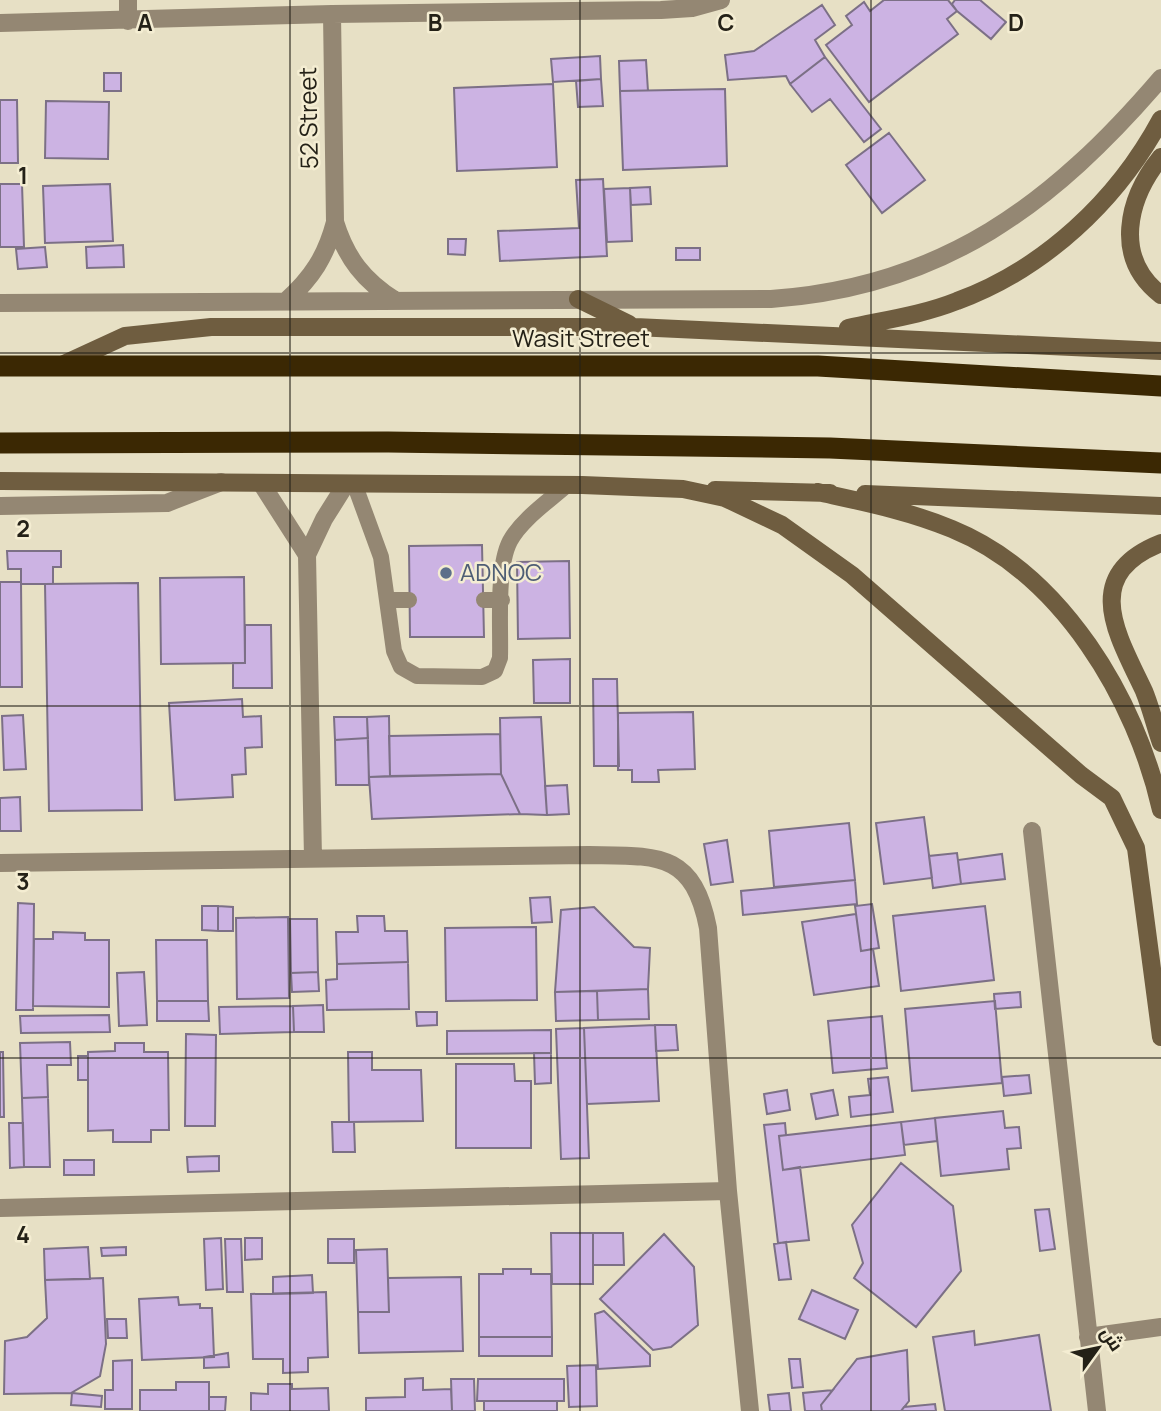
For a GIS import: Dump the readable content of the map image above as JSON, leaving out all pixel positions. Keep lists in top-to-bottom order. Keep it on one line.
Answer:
{"streets":{"highway":["Wasit Street"],"street":["52 Street"]},"places":["ADNOC"],"north":"top right","grid":{"columns":["A","B","C","D"],"rows":["1","2","3","4"]}}
